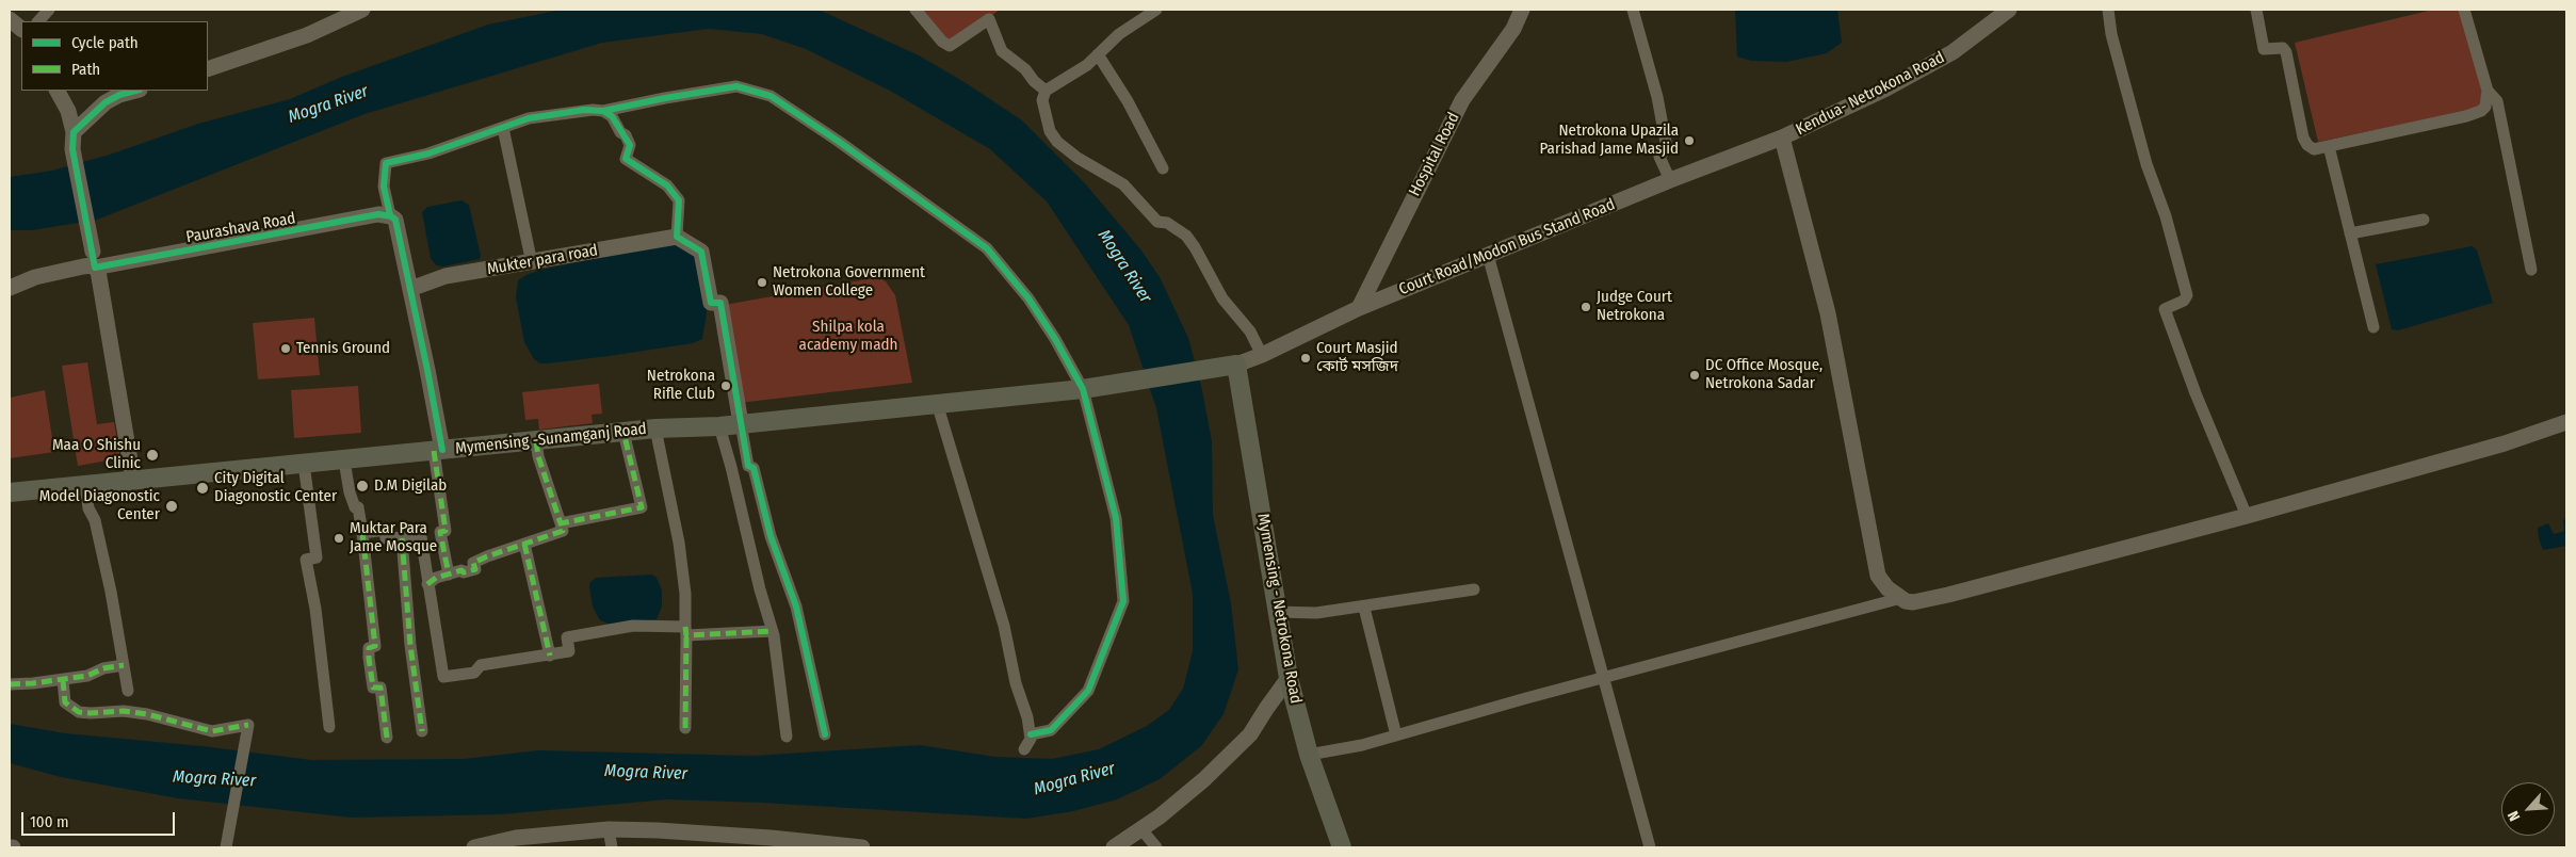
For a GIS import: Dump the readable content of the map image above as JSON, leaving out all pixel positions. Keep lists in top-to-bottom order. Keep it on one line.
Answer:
{"streets":{"main road":["Mymensing -Sunamganj Road","Mymensing - Netrokona Road"],"street":["Kendua- Netrokona Road","Hospital Road","Paurashava Road","Court Road/Modon Bus Stand Road","Mukter para road"]},"crossings":[["Kendua- Netrokona Road","Court Road/Modon Bus Stand Road"],["Hospital Road","Court Road/Modon Bus Stand Road"],["Court Road/Modon Bus Stand Road","Mymensing -Sunamganj Road"],["Court Road/Modon Bus Stand Road","Mymensing - Netrokona Road"],["Mymensing -Sunamganj Road","Mymensing - Netrokona Road"]],"water":["Mogra River"],"parks":["Shilpa kola academy madh"],"places":["Netrokona Upazila Parishad Jame Masjid","Netrokona Government Women College","Judge Court Netrokona","Tennis Ground","Court Masjid কোর্ট মসজিদ","DC Office Mosque, Netrokona Sadar","Netrokona Rifle Club","Maa O Shishu Clinic","D.M Digilab","City Digital Diagonostic Center","Model Diagonostic Center","Muktar Para Jame Mosque"],"legend":["Cycle path","Path"],"scale_bar":"100 m","north":"bottom left"}
